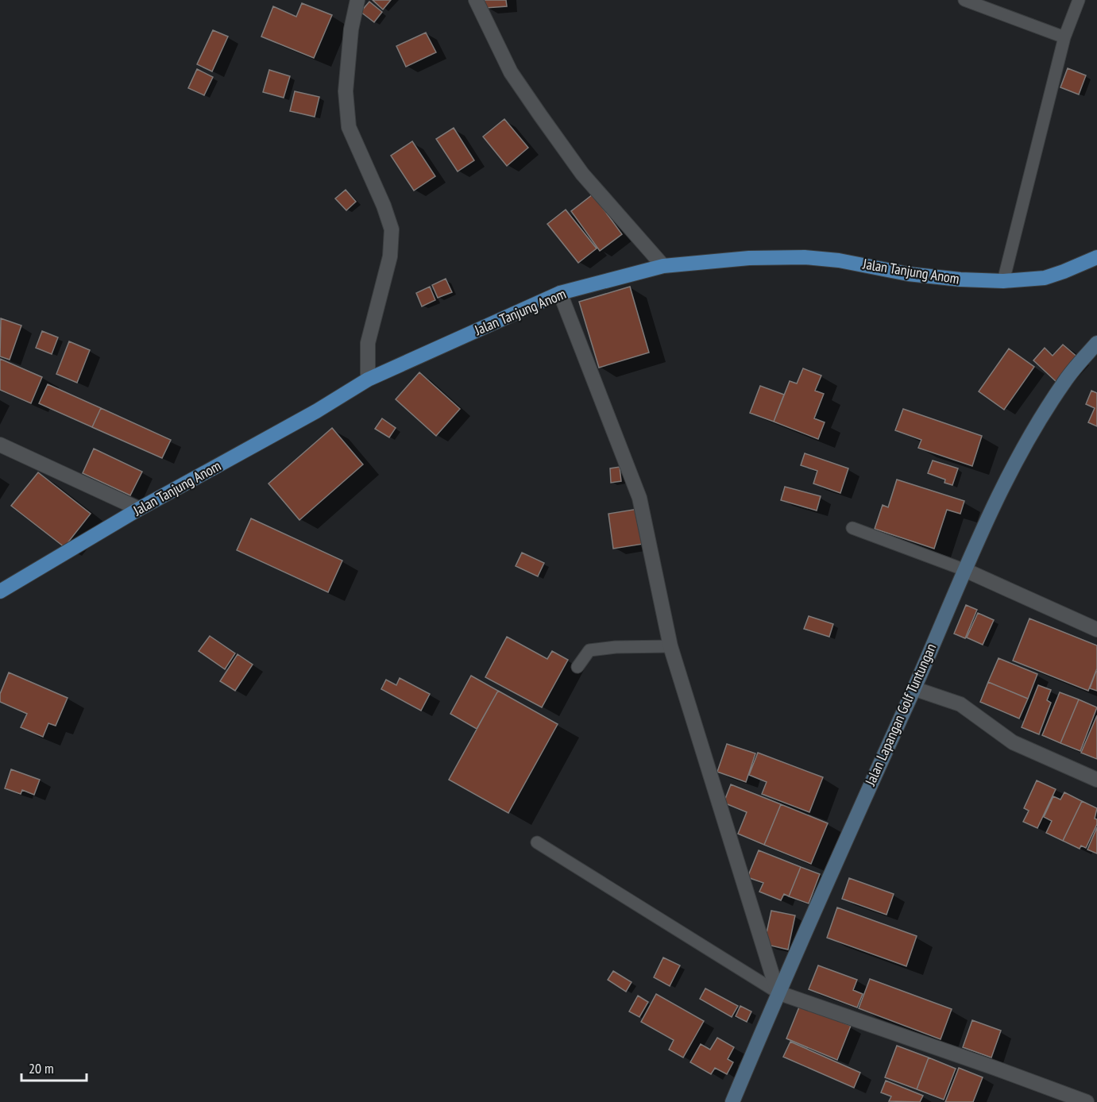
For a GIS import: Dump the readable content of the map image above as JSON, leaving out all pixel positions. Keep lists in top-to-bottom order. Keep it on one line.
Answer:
{"streets":{"main road":["Jalan Tanjung Anom"],"street":["Jalan Lapangan Golf Tuntungan"]},"scale_bar":"20 m"}
